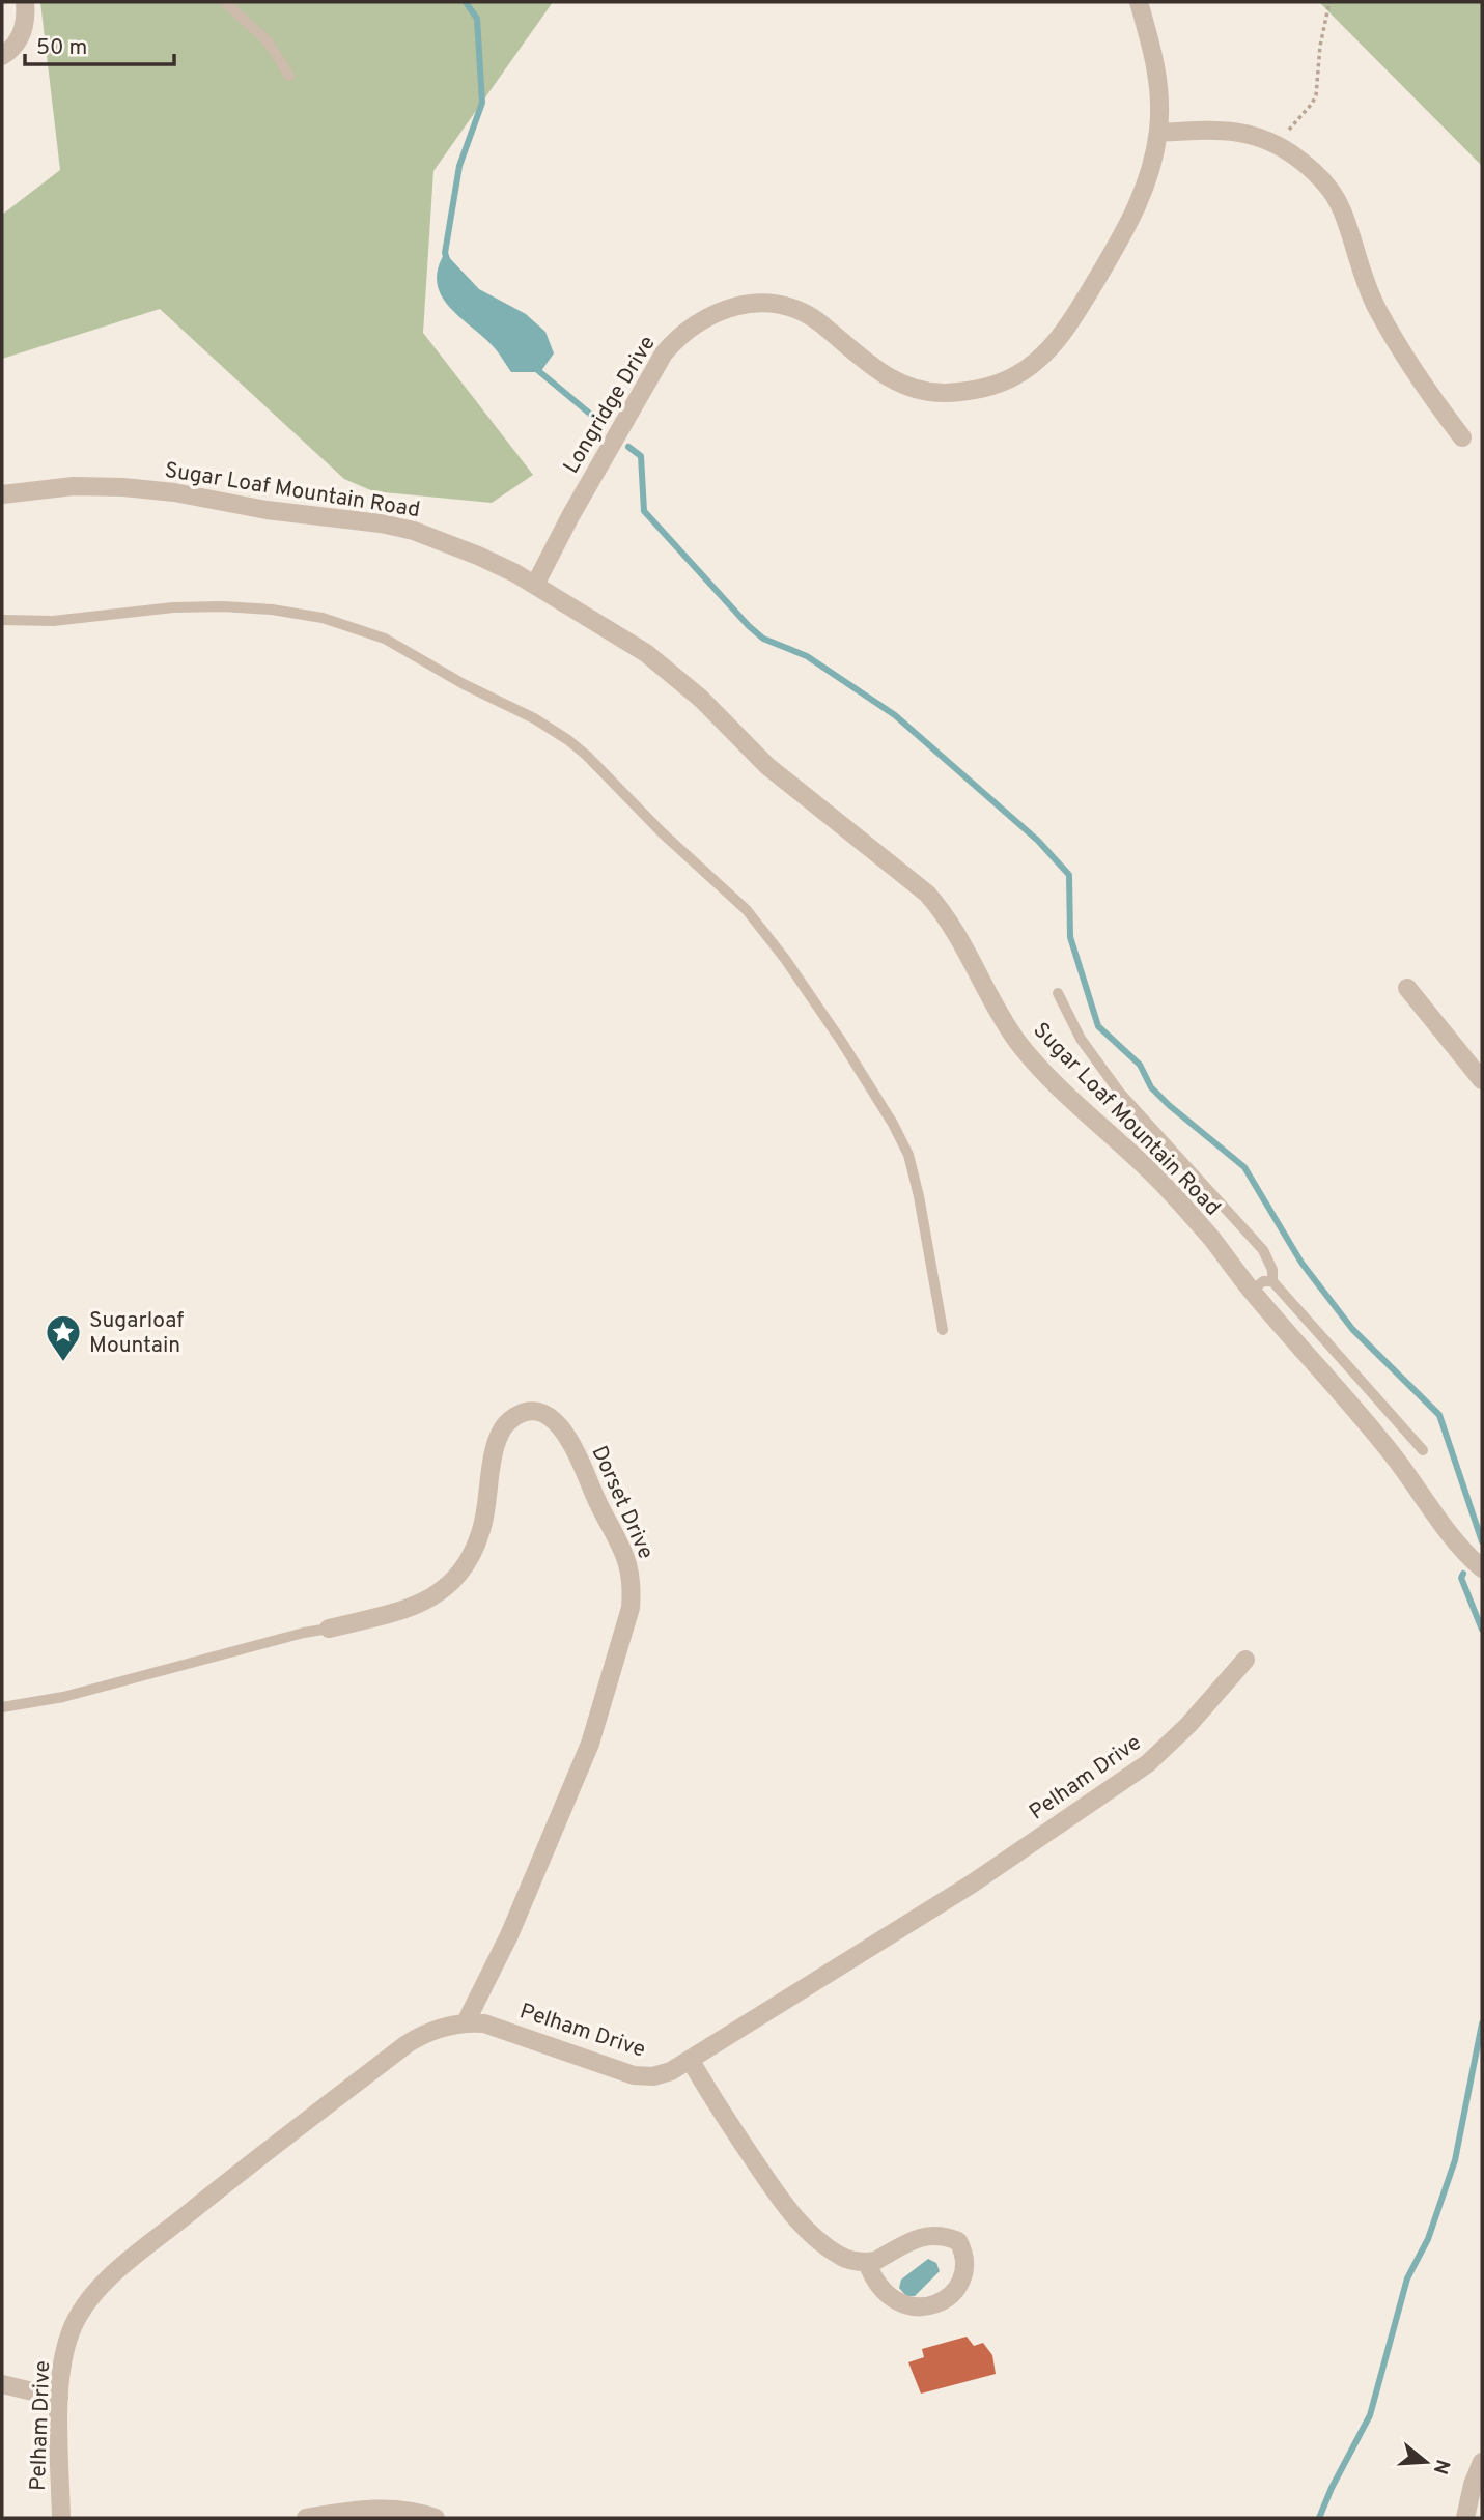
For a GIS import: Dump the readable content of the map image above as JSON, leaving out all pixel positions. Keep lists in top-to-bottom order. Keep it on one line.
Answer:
{"streets":{"street":["Longridge Drive","Sugar Loaf Mountain Road","Dorset Drive","Pelham Drive"]},"crossings":[["Longridge Drive","Sugar Loaf Mountain Road"],["Dorset Drive","Pelham Drive"]],"places":{"place":["Sugarloaf Mountain"]},"scale_bar":"50 m","north":"right"}
